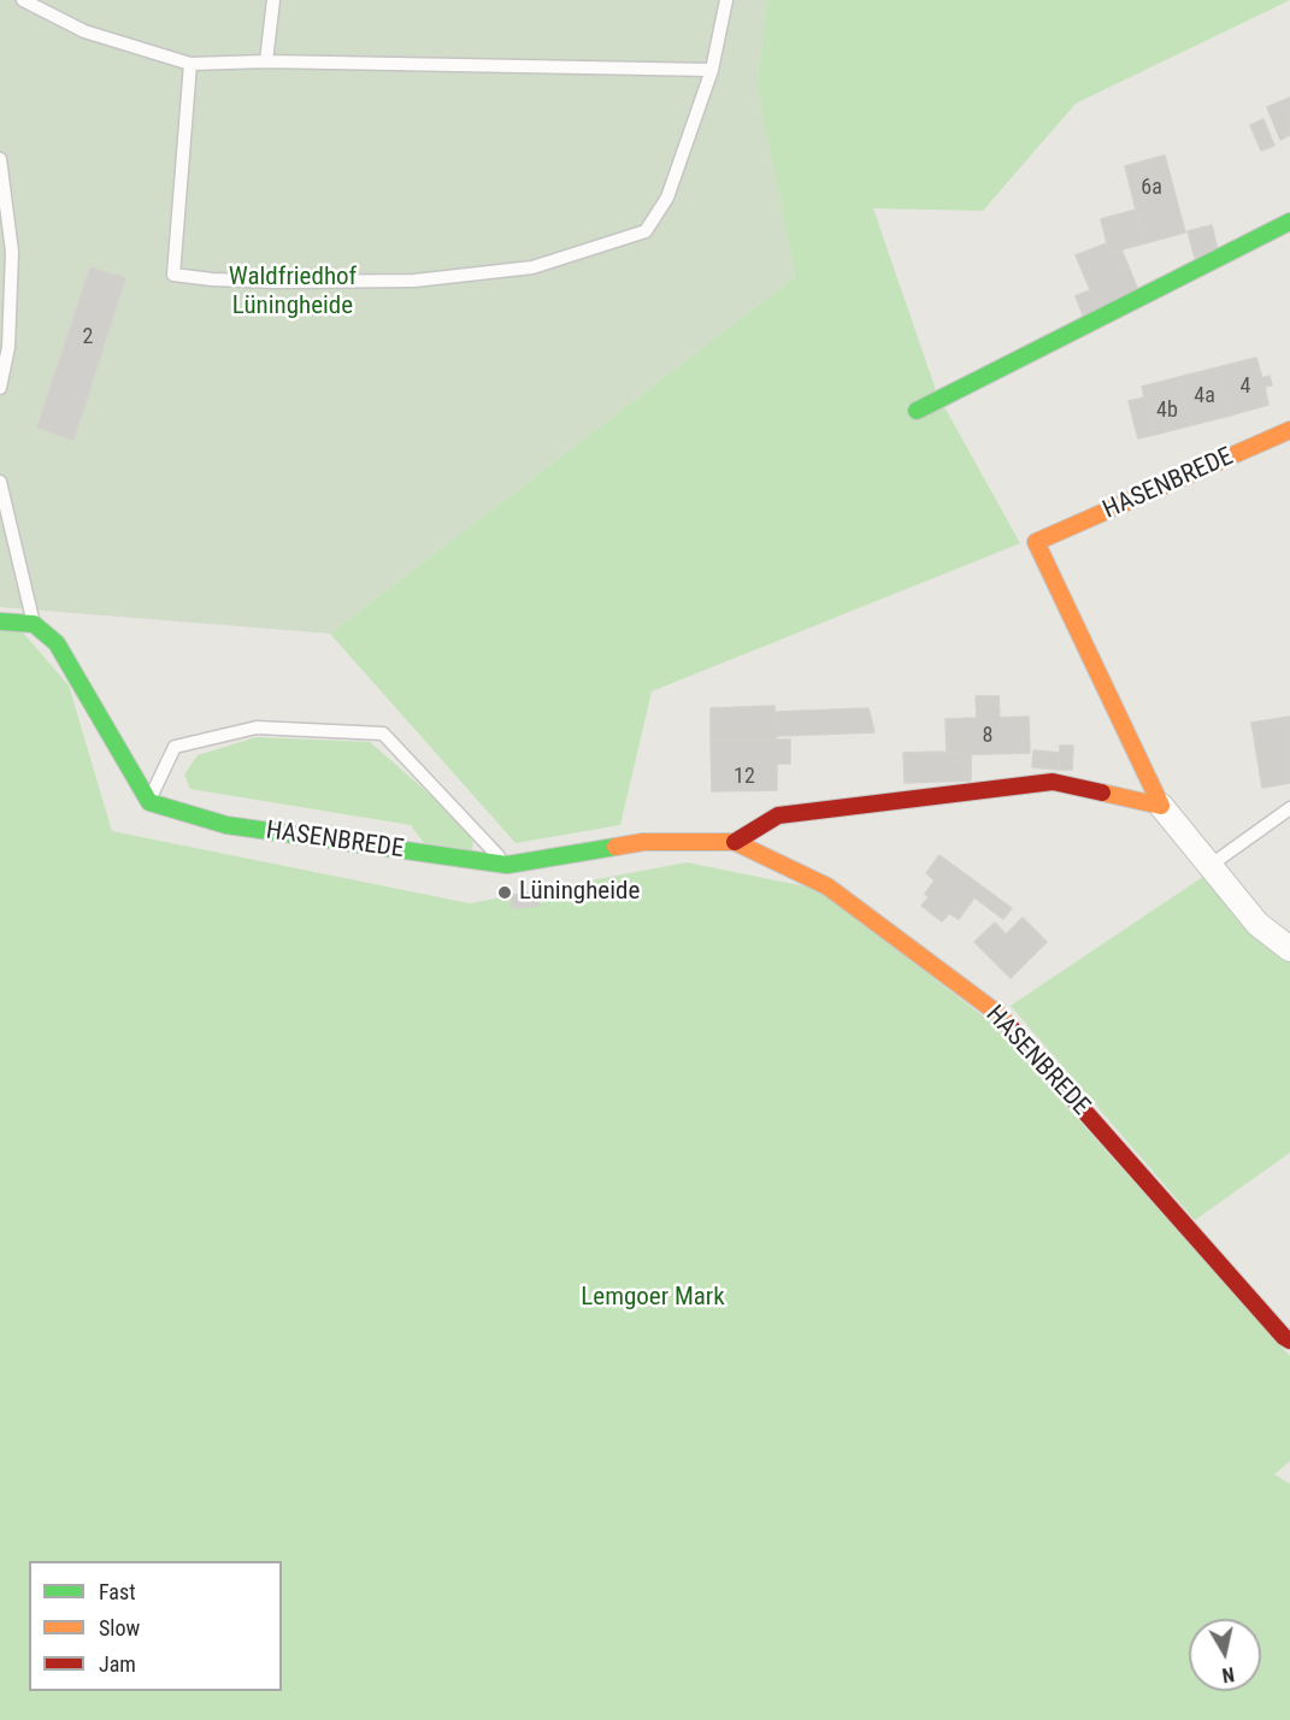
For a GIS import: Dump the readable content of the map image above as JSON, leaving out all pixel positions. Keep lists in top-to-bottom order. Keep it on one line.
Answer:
{"streets":{"street":["HASENBREDE"]},"parks":["Waldfriedhof Lüningheide","Lemgoer Mark"],"places":["Lüningheide"],"house_numbers":["6a","2","4","4a","4b","8","12"],"legend":["Fast","Slow","Jam"],"north":"bottom"}
